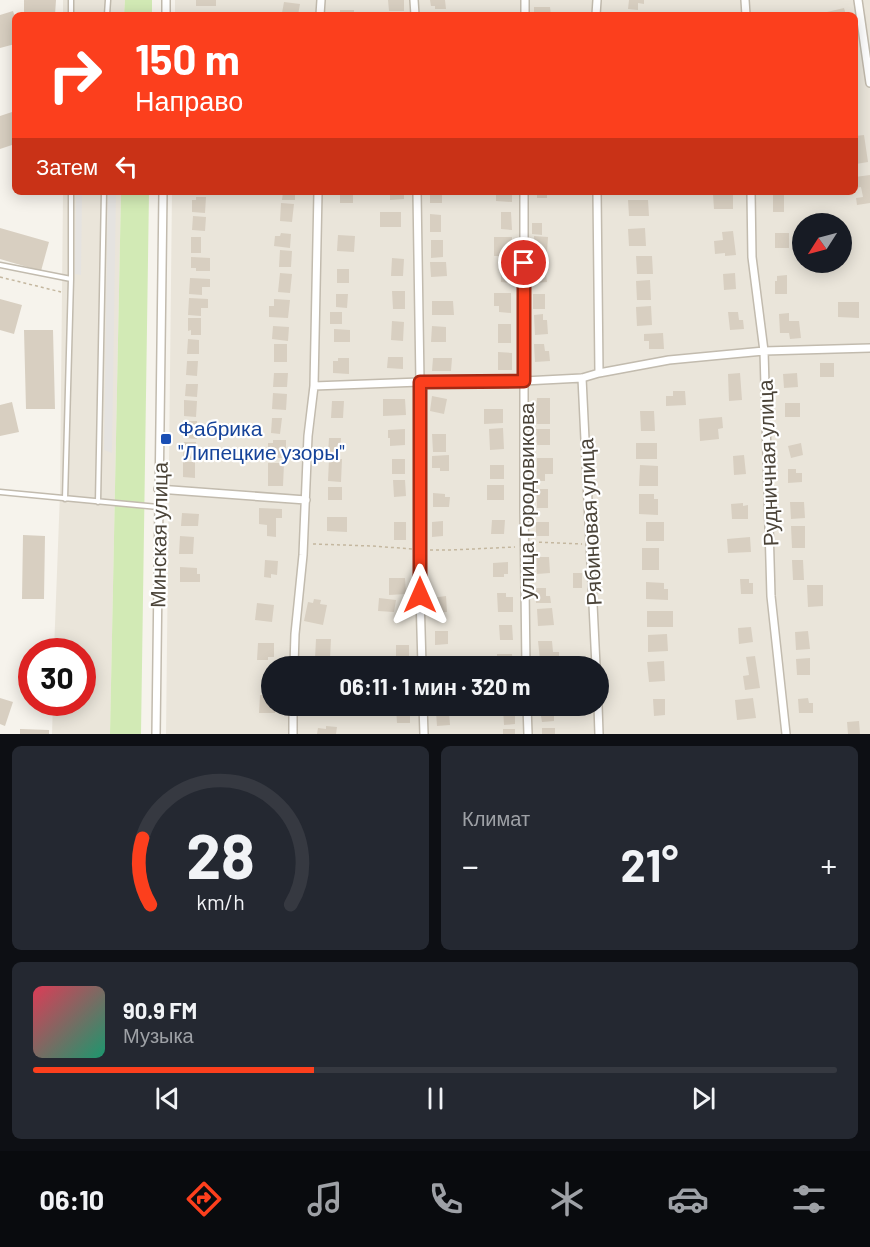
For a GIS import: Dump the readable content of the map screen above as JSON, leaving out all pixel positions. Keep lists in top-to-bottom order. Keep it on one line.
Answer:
{"streets":{"street":["Рудничная улица","улица Городовикова","Рябиновая улица","Минская улица"]},"places":{"transit":["Фабрика \"Липецкие узоры\""]},"north":"bottom left","page":{"turn":["150 m","Направо"],"then":"Затем","limit":"30","trip":"06:11 · 1 мин · 320 m","tile":"Климат","heat":["−","21°","+"],"song":["90.9 FM","Музыка"],"tabs":"06:10","gauge":["28","km/h"]}}
